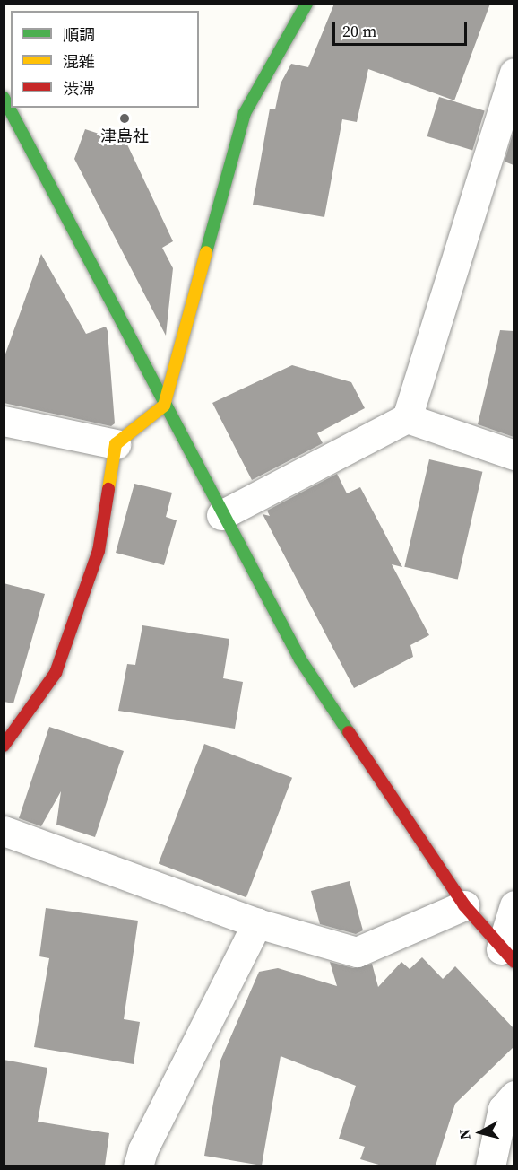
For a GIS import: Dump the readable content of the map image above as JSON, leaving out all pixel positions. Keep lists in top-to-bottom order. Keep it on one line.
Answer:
{"places":["津島社"],"legend":["順調","混雑","渋滞"],"scale_bar":"20 m","north":"left"}
